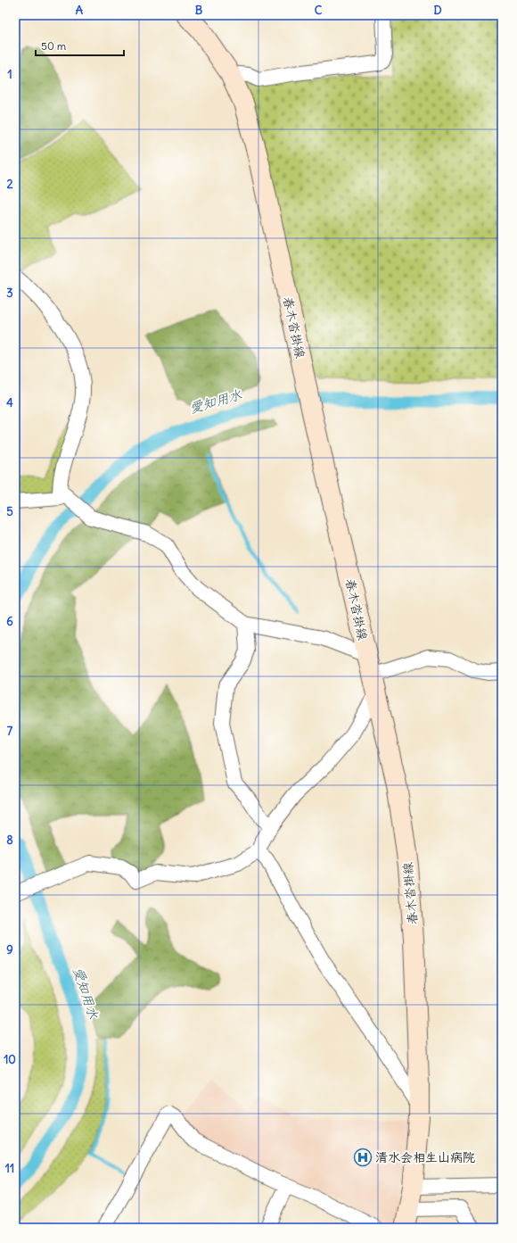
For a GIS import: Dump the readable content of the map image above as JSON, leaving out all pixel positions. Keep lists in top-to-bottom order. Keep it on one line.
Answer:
{"streets":{"main road":["春木沓掛線"]},"water":["愛知用水"],"places":{"hospital":["清水会相生山病院"]},"scale_bar":"50 m","grid":{"columns":["A","B","C","D"],"rows":["1","2","3","4","5","6","7","8","9","10","11"]}}
